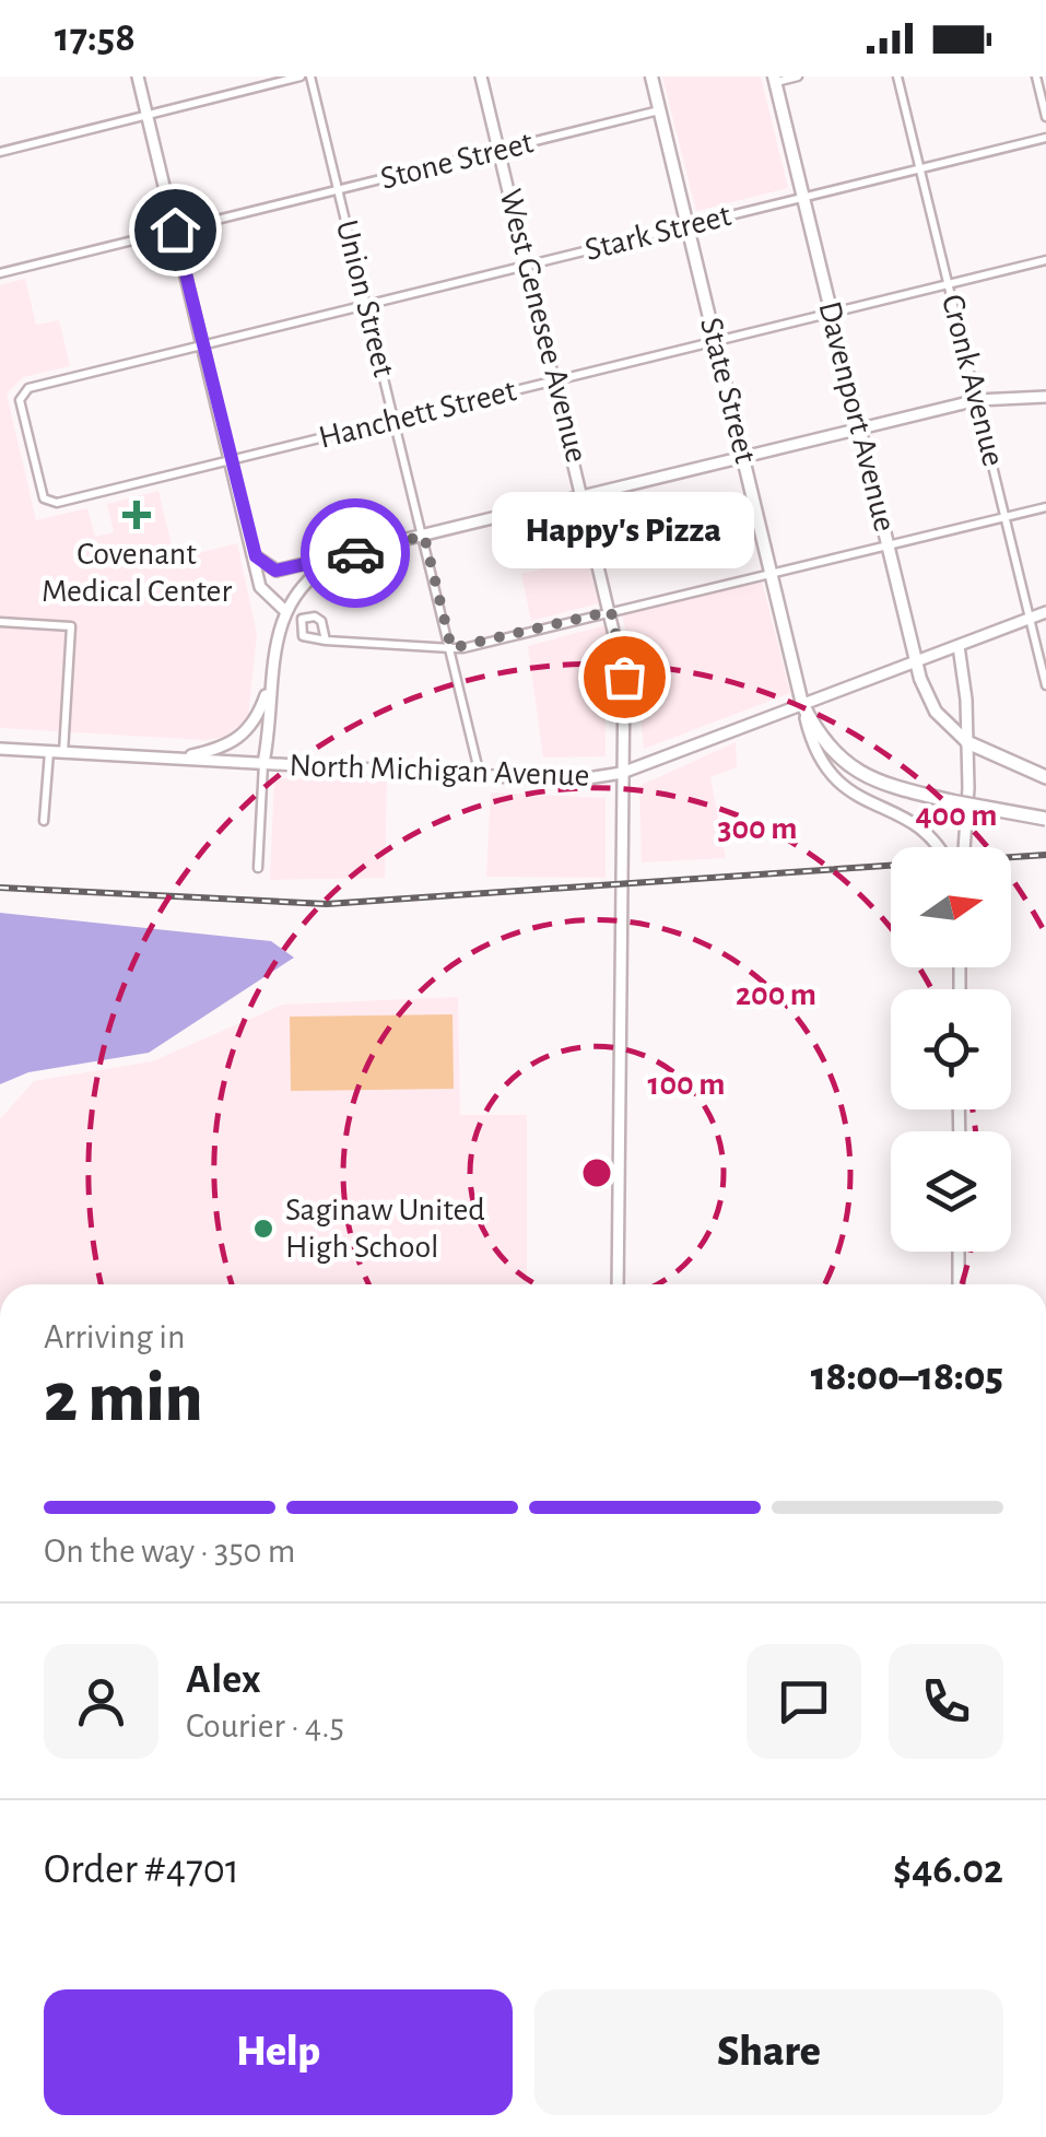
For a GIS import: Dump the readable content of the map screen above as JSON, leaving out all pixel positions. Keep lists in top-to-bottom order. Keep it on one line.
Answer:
{"streets":{"main road":["West Genesee Avenue","State Street","Davenport Avenue","North Michigan Avenue"],"street":["Stone Street","Stark Street","Union Street","Cronk Avenue","Hanchett Street"]},"crossings":[["Stone Street","Union Street"],["Stone Street","West Genesee Avenue"],["Stone Street","State Street"],["Stark Street","Union Street"],["Stark Street","West Genesee Avenue"],["Stark Street","Cronk Avenue"],["Stark Street","State Street"],["Stark Street","Hanchett Street"],["Stark Street","Davenport Avenue"],["Union Street","Hanchett Street"],["Union Street","North Michigan Avenue"],["West Genesee Avenue","Hanchett Street"],["West Genesee Avenue","North Michigan Avenue"],["Cronk Avenue","Hanchett Street"],["Cronk Avenue","North Michigan Avenue"],["State Street","Hanchett Street"],["State Street","North Michigan Avenue"],["Hanchett Street","Davenport Avenue"],["Davenport Avenue","North Michigan Avenue"]],"places":{"health":["Covenant Medical Center"],"other":["Happy's Pizza","Saginaw United High School"]},"north":"right","page":{"status":"17:58","bubble":"Happy's Pizza","heading":["2 min","Arriving in","18:00–18:05"],"panel":["Alex","Courier · 4.5","Order #4701","$46.02"],"bar":"On the way · 350 m","buttons":["Help","Share"]},"rings":["400 m","300 m","200 m","100 m"]}
